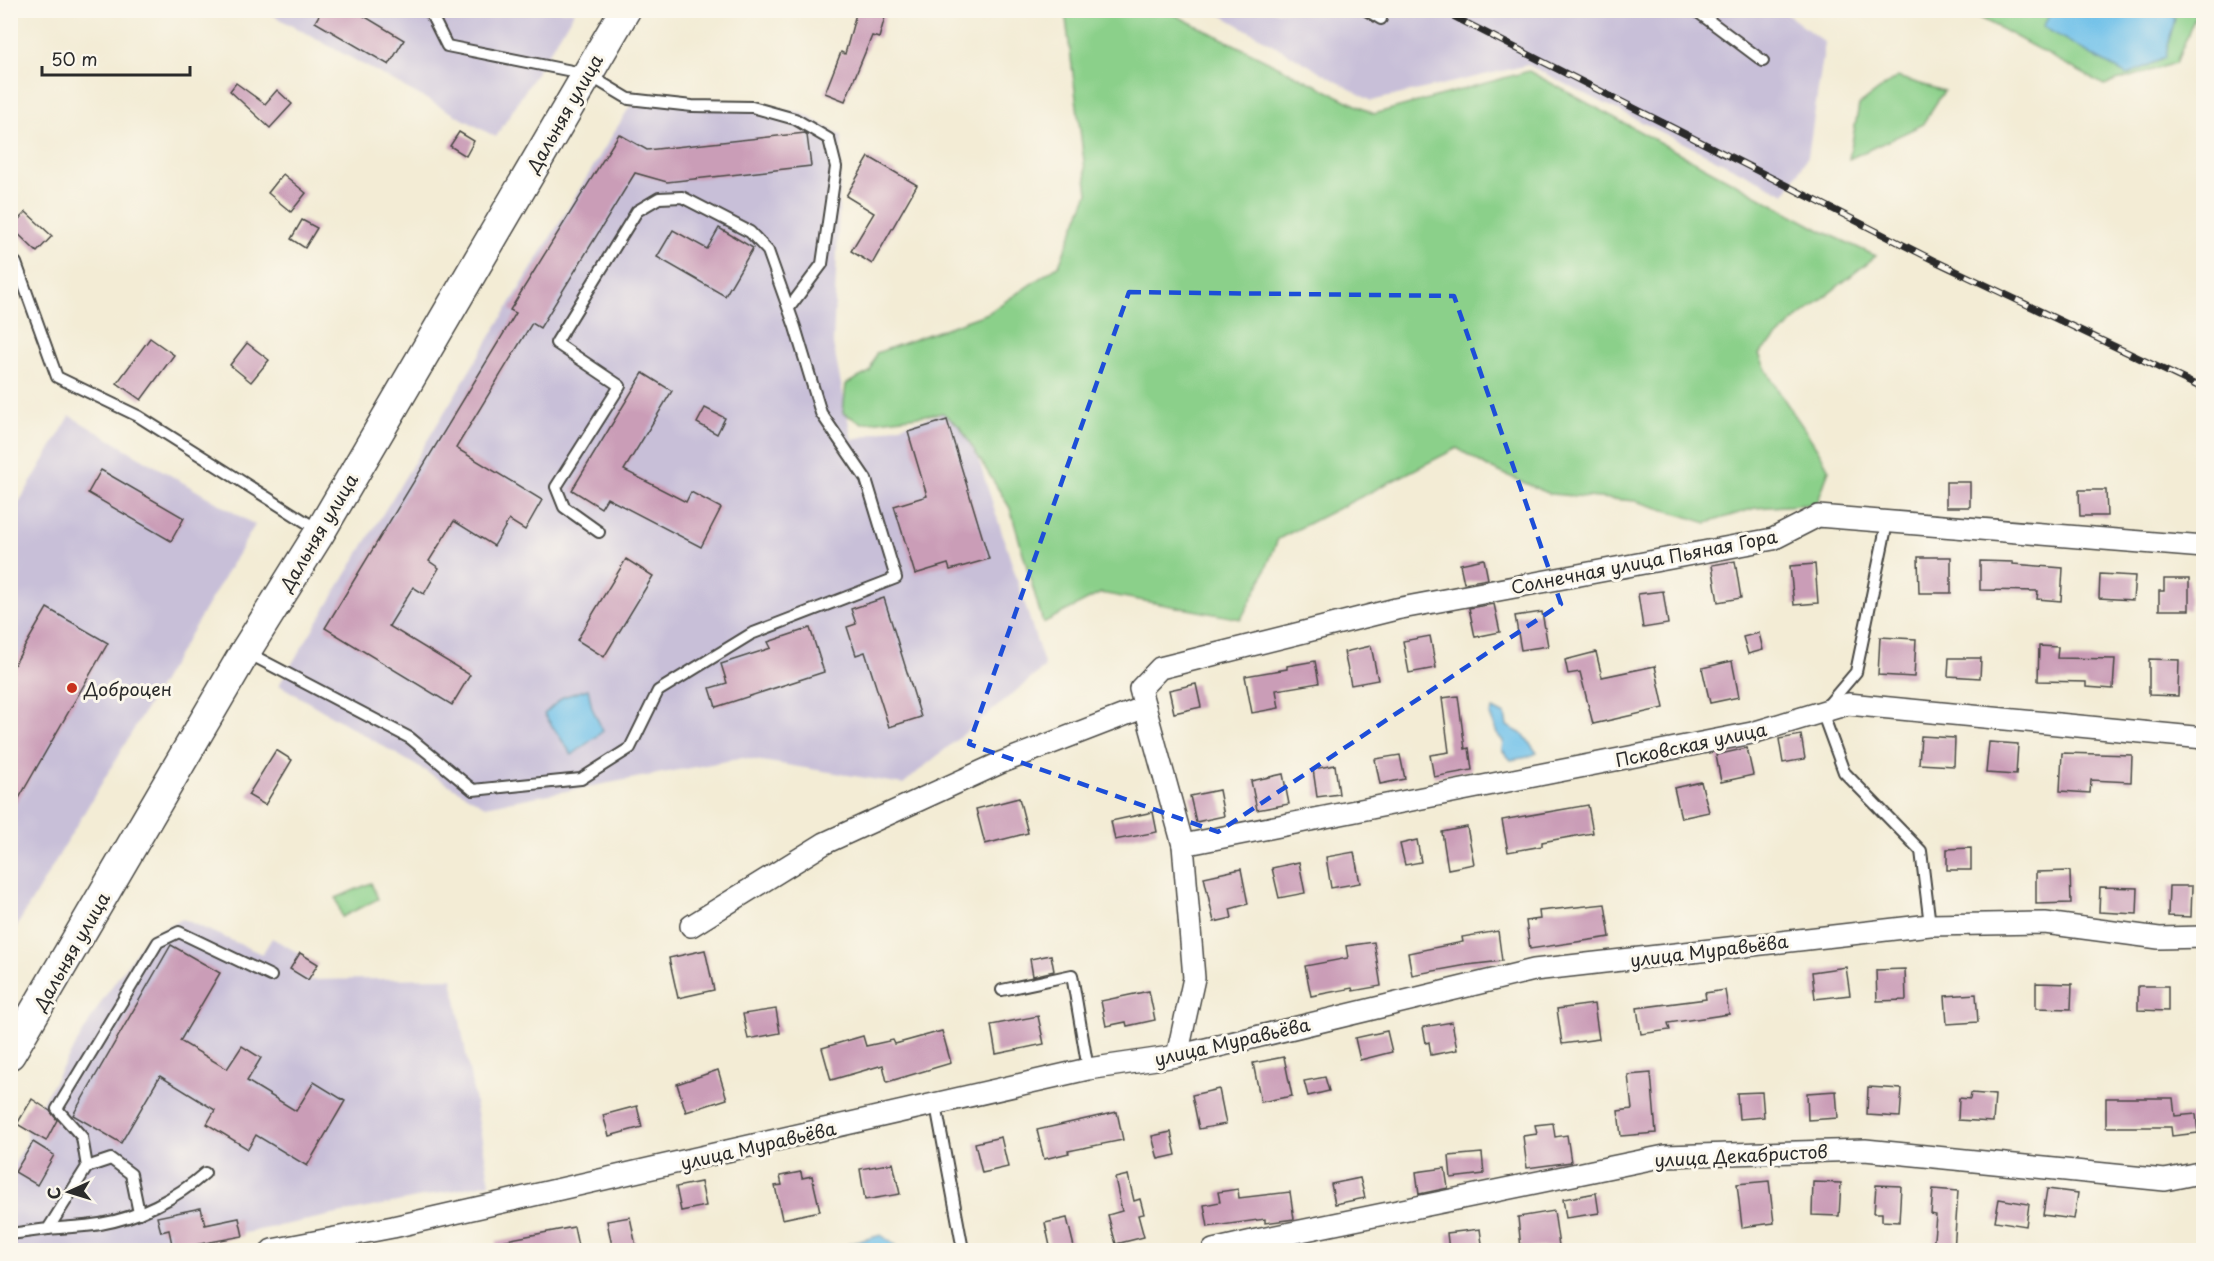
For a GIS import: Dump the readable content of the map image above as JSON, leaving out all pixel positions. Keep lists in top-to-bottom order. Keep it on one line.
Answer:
{"streets":{"main road":["Дальняя улица"],"street":["Солнечная улица Пьяная Гора","Псковская улица","улица Муравьёва","улица Декабристов"]},"places":["Доброцен"],"scale_bar":"50 m","north":"left"}
